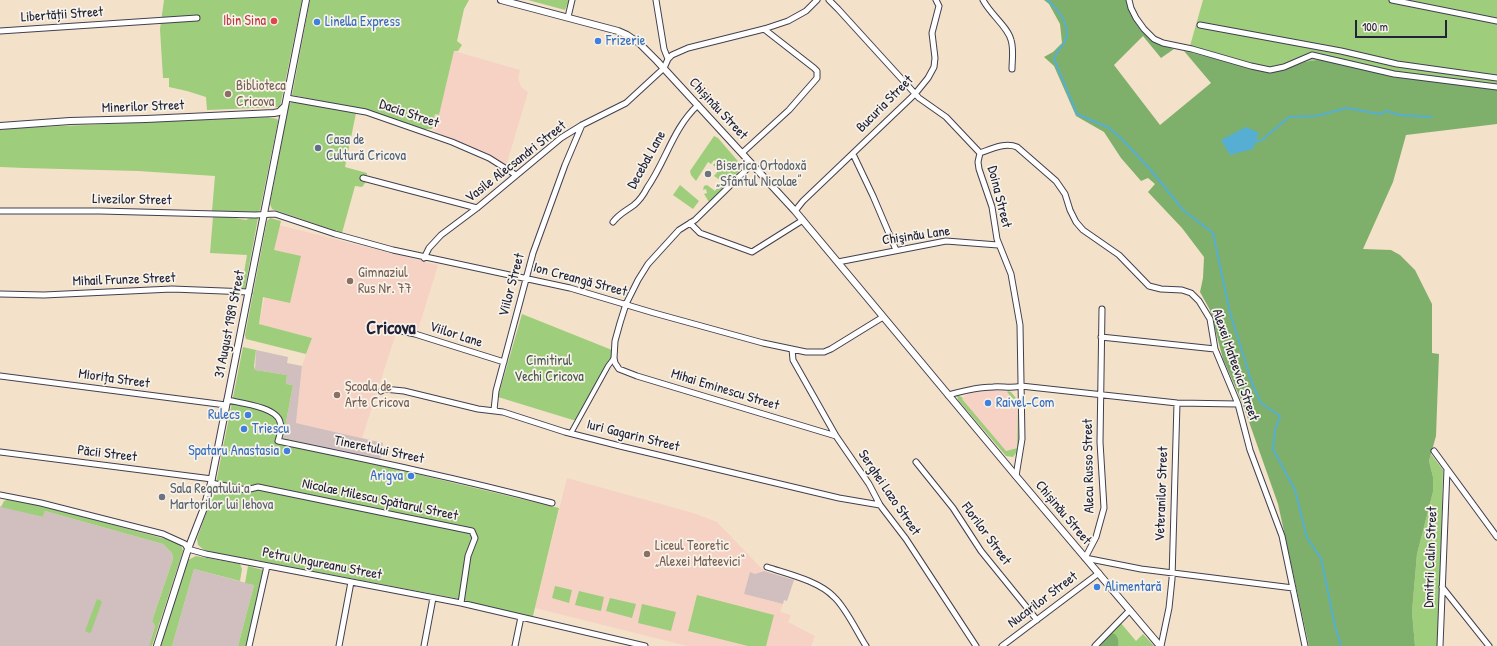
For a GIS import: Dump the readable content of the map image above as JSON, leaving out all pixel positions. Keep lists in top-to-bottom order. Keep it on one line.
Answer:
{"streets":{"street":["Libertății Street","Bucuria Street","Minerilor Street","Chișinău Street","Dacia Street","Decebal Lane","Vasile Alecsandri Street","Doina Street","Livezilor Street","Chişinău Lane","Mihail Frunze Street","Ion Creangă Street","Viilor Street","31 August 1989 Street","Viilor Lane","Alexei Mateevici Street","Miorița Street","Mihai Eminescu Street","Iuri Gagarin Street","Tineretului Street","Păcii Street","Alecu Russo Street","Serghei Lazo Street","Veteranilor Street","Nicolae Milescu Spătarul Street","Florilor Street","Dmitrii Calin Street","Petru Ungureanu Street","Nucarilor Street"]},"crossings":[["Bucuria Street","Chișinău Street"],["Bucuria Street","Doina Street"],["Minerilor Street","31 August 1989 Street"],["Chișinău Street","Decebal Lane"],["Chișinău Street","Vasile Alecsandri Street"],["Chișinău Street","Doina Street"],["Chișinău Street","Chişinău Lane"],["Chișinău Street","Ion Creangă Street"],["Chișinău Street","Alecu Russo Street"],["Chișinău Street","Veteranilor Street"],["Chișinău Street","Nucarilor Street"],["Dacia Street","Vasile Alecsandri Street"],["Dacia Street","31 August 1989 Street"],["Vasile Alecsandri Street","Ion Creangă Street"],["Vasile Alecsandri Street","Viilor Street"],["Doina Street","Chişinău Lane"],["Doina Street","Alexei Mateevici Street"],["Livezilor Street","Ion Creangă Street"],["Livezilor Street","31 August 1989 Street"],["Mihail Frunze Street","31 August 1989 Street"],["Ion Creangă Street","Viilor Street"],["Ion Creangă Street","31 August 1989 Street"],["Ion Creangă Street","Serghei Lazo Street"],["Viilor Street","Viilor Lane"],["Viilor Street","Iuri Gagarin Street"],["31 August 1989 Street","Miorița Street"],["31 August 1989 Street","Tineretului Street"],["31 August 1989 Street","Păcii Street"],["31 August 1989 Street","Nicolae Milescu Spătarul Street"],["31 August 1989 Street","Petru Ungureanu Street"],["Miorița Street","Tineretului Street"],["Mihai Eminescu Street","Serghei Lazo Street"],["Iuri Gagarin Street","Serghei Lazo Street"],["Păcii Street","Nicolae Milescu Spătarul Street"],["Nicolae Milescu Spătarul Street","Petru Ungureanu Street"],["Florilor Street","Nucarilor Street"]],"districts":["Cricova"],"parks":["Cimitirul Vechi Cricova"],"places":["Ibin Sina","Linella Express","Frizerie","Biblioteca Cricova","Casa de Cultură Cricova","Biserica Ortodoxă „Sfântul Nicolae”","Gimnaziul Rus Nr. 77","Școala de Arte Cricova","Raivel-Com","Rulecs","Triescu","Spataru Anastasia","Arigva","Sala Regatului a Martorilor lui Iehova","Liceul Teoretic „Alexei Mateevici“","Alimentară"],"scale_bar":"100 m"}
